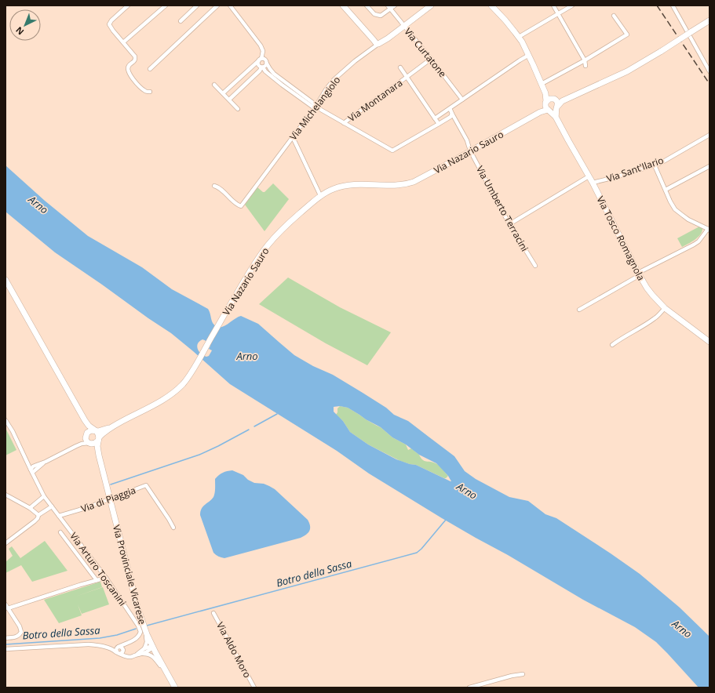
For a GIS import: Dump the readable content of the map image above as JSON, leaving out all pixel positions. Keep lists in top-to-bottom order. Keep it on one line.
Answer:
{"streets":{"main road":["Via Michelangiolo","Via Nazario Sauro","Via Tosco Romagnola","Via Provinciale Vicarese"],"street":["Via Curtatone","Via Montanara","Via Sant'Ilario","Via Umberto Terracini","Via di Piaggia","Via Arturo Toscanini","Via Aldo Moro"]},"crossings":[["Via Curtatone","Via Montanara"],["Via Curtatone","Via Michelangiolo"],["Via Nazario Sauro","Via Umberto Terracini"],["Via Nazario Sauro","Via Tosco Romagnola"],["Via Nazario Sauro","Via Provinciale Vicarese"],["Via Sant'Ilario","Via Tosco Romagnola"],["Via di Piaggia","Via Arturo Toscanini"],["Via di Piaggia","Via Provinciale Vicarese"]],"water":["Arno","Botro della Sassa"],"north":"bottom left"}
